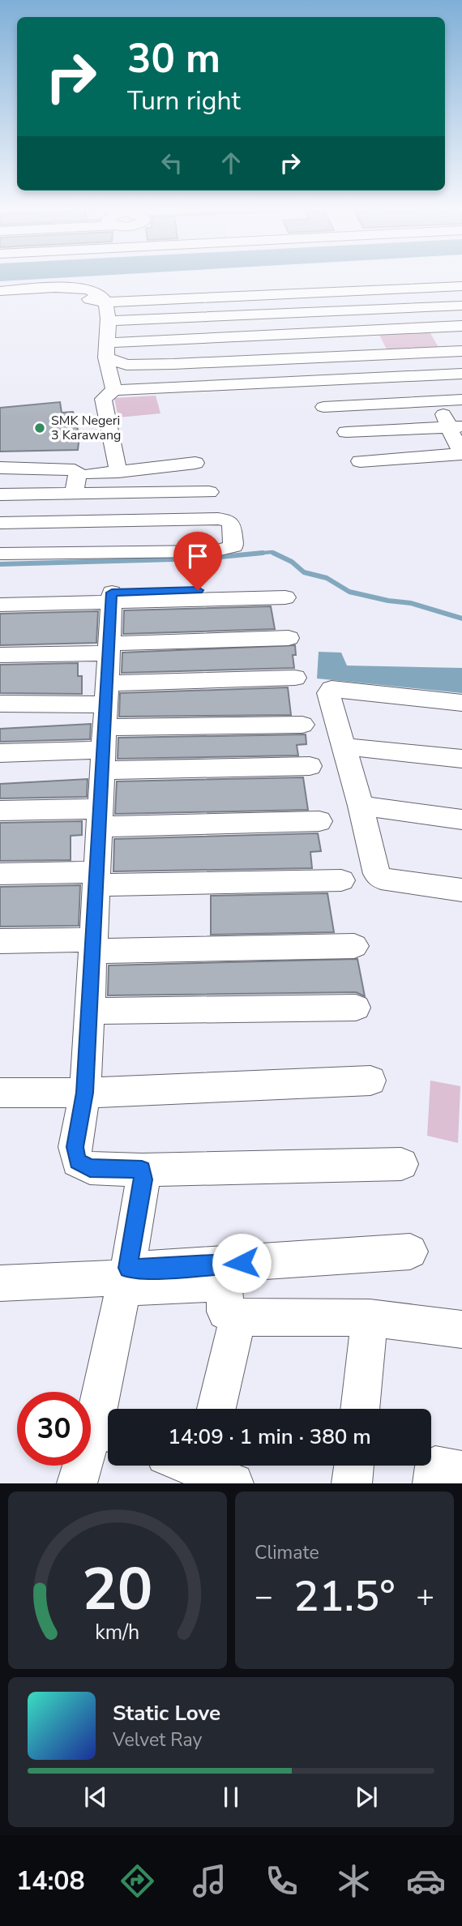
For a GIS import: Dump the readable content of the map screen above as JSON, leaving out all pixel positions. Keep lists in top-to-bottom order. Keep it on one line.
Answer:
{"places":["SMK Negeri 3 Karawang"],"page":{"turn":["30 m","Turn right"],"limit":"30","trip":"14:09 · 1 min · 380 m","tile":"Climate","heat":["−","21.5°","+"],"song":["Static Love","Velvet Ray"],"tabs":"14:08","gauge":["20","km/h"]}}
